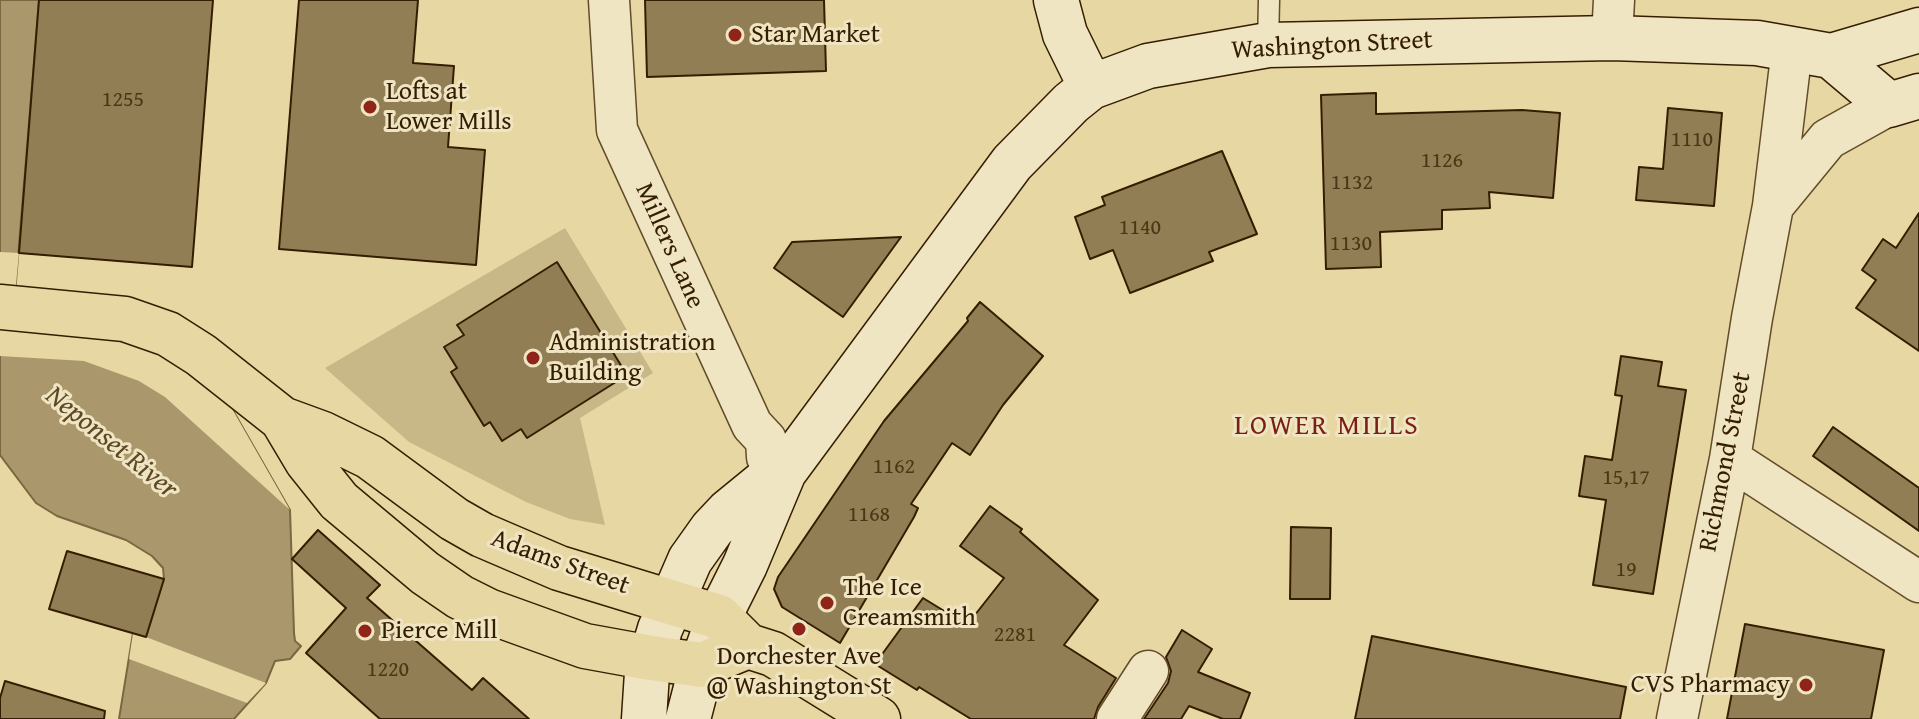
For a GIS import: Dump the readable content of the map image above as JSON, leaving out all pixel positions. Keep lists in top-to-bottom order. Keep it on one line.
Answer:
{"streets":{"main road":["Washington Street","Adams Street"],"street":["Millers Lane","Richmond Street"]},"crossings":[["Washington Street","Millers Lane"],["Washington Street","Richmond Street"],["Washington Street","Adams Street"]],"districts":["LOWER MILLS"],"water":["Neponset River"],"places":["Star Market","Lofts at Lower Mills","Administration Building","The Ice Creamsmith","Dorchester Ave @ Washington St","Pierce Mill","CVS Pharmacy"],"house_numbers":["1255","1110","1126","1132","1140","1130","1162","15,17","1168","19","2281","1220"]}
